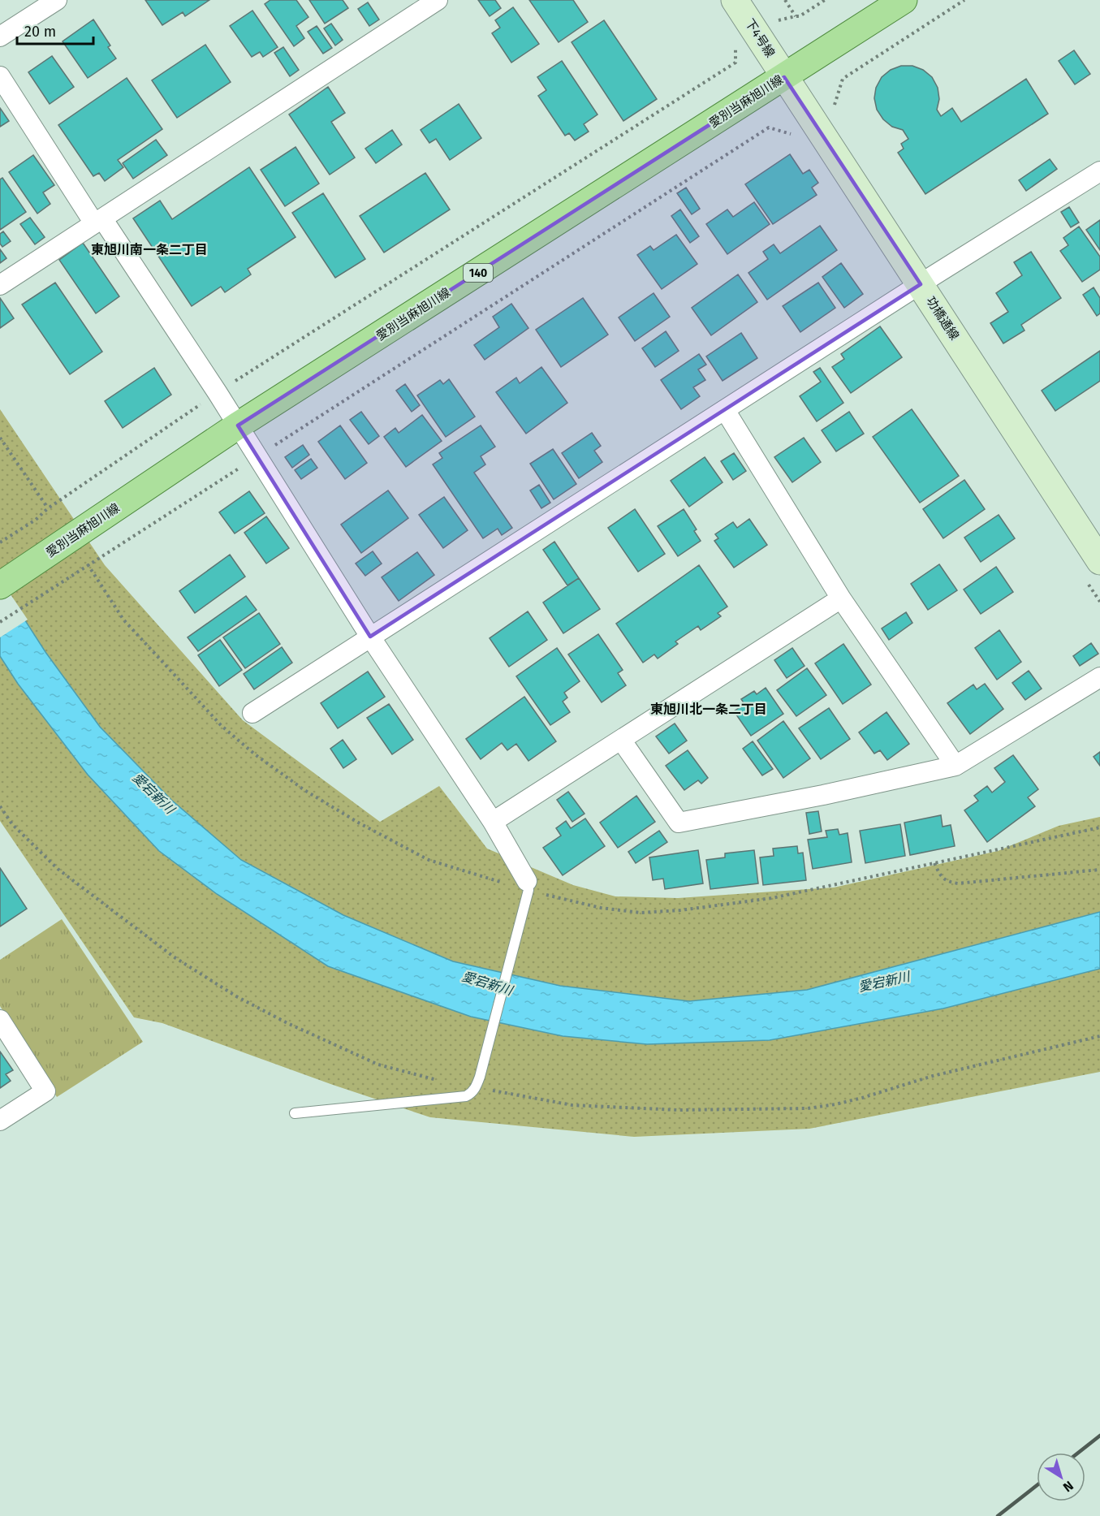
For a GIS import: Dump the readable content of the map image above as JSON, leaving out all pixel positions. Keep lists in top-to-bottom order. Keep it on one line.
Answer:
{"streets":{"main road":["愛別当麻旭川線","140"],"street":["下4号線","功橋通線"]},"crossings":[["下4号線","愛別当麻旭川線"],["下4号線","功橋通線"],["愛別当麻旭川線","功橋通線"]],"districts":["東旭川南一条二丁目","東旭川北一条二丁目"],"water":["愛宕新川"],"scale_bar":"20 m","north":"bottom right"}
